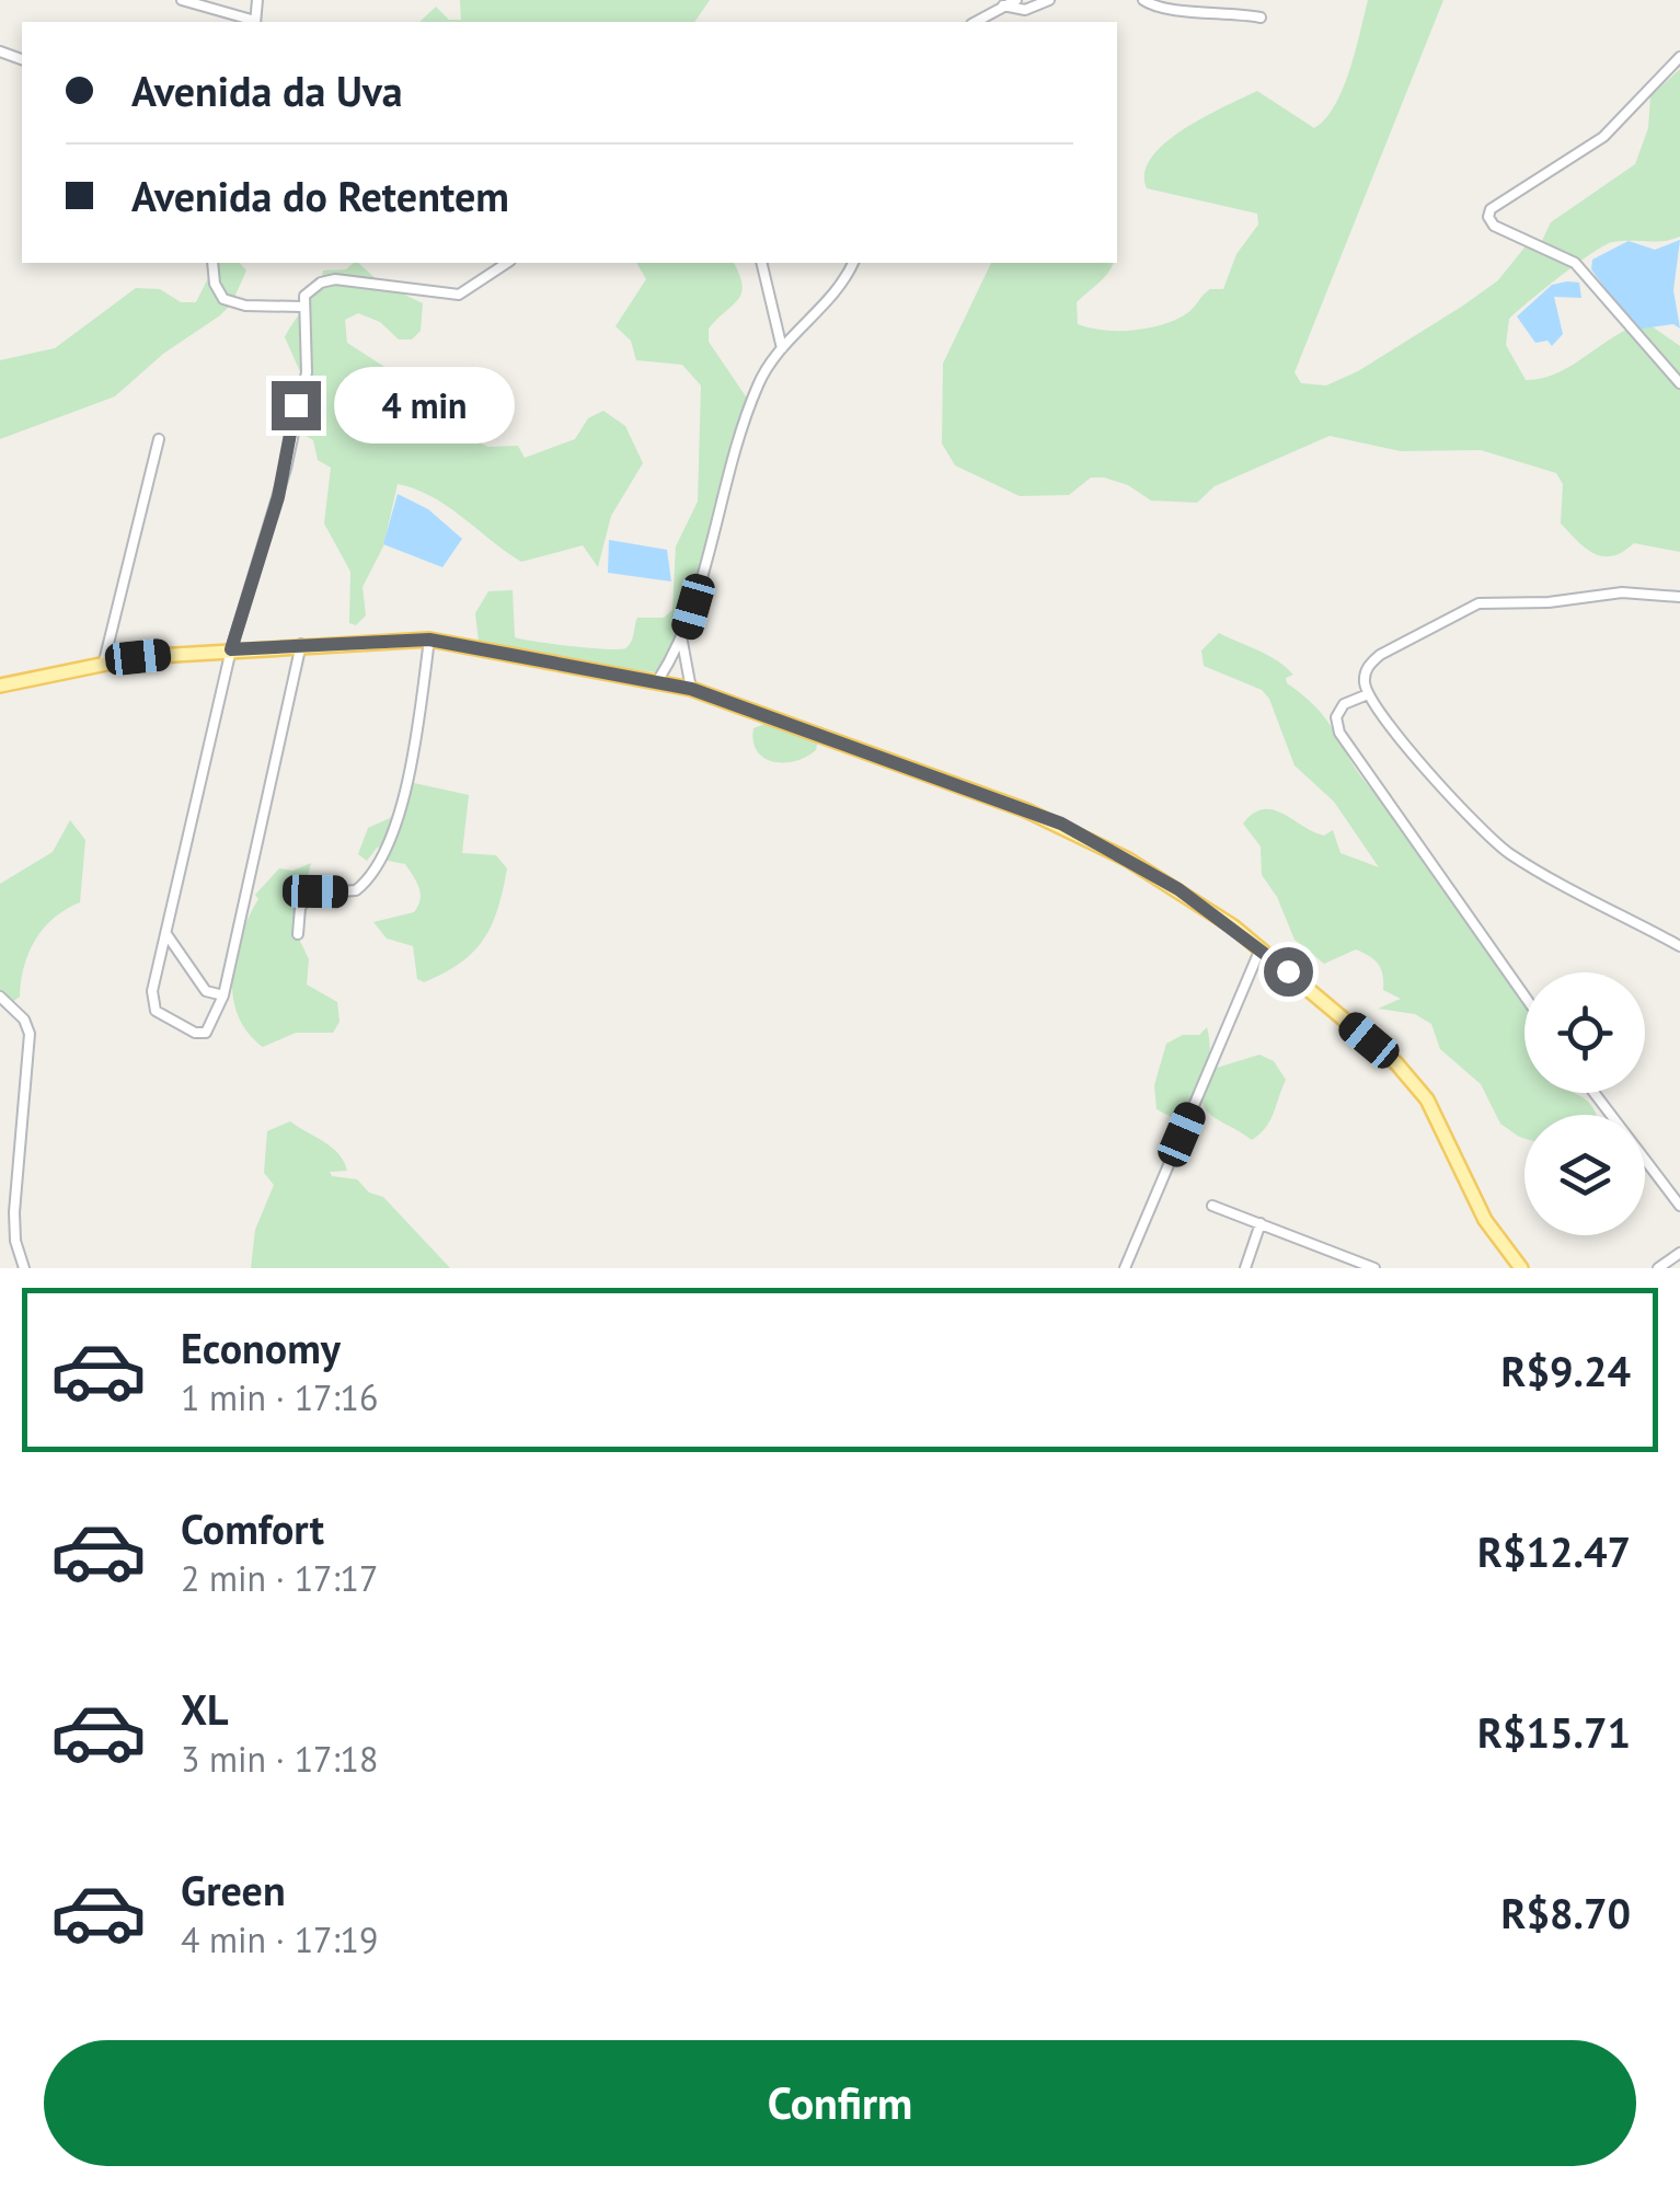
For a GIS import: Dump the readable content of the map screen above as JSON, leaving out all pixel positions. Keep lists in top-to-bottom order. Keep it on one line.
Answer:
{"page":{"banner":["Avenida da Uva","Avenida do Retentem"],"bubble":"4 min","list":[{"name":"Economy","note":"1 min · 17:16","value":"R$9.24"},{"name":"Comfort","note":"2 min · 17:17","value":"R$12.47"},{"name":"XL","note":"3 min · 17:18","value":"R$15.71"},{"name":"Green","note":"4 min · 17:19","value":"R$8.70"}],"buttons":"Confirm"}}
